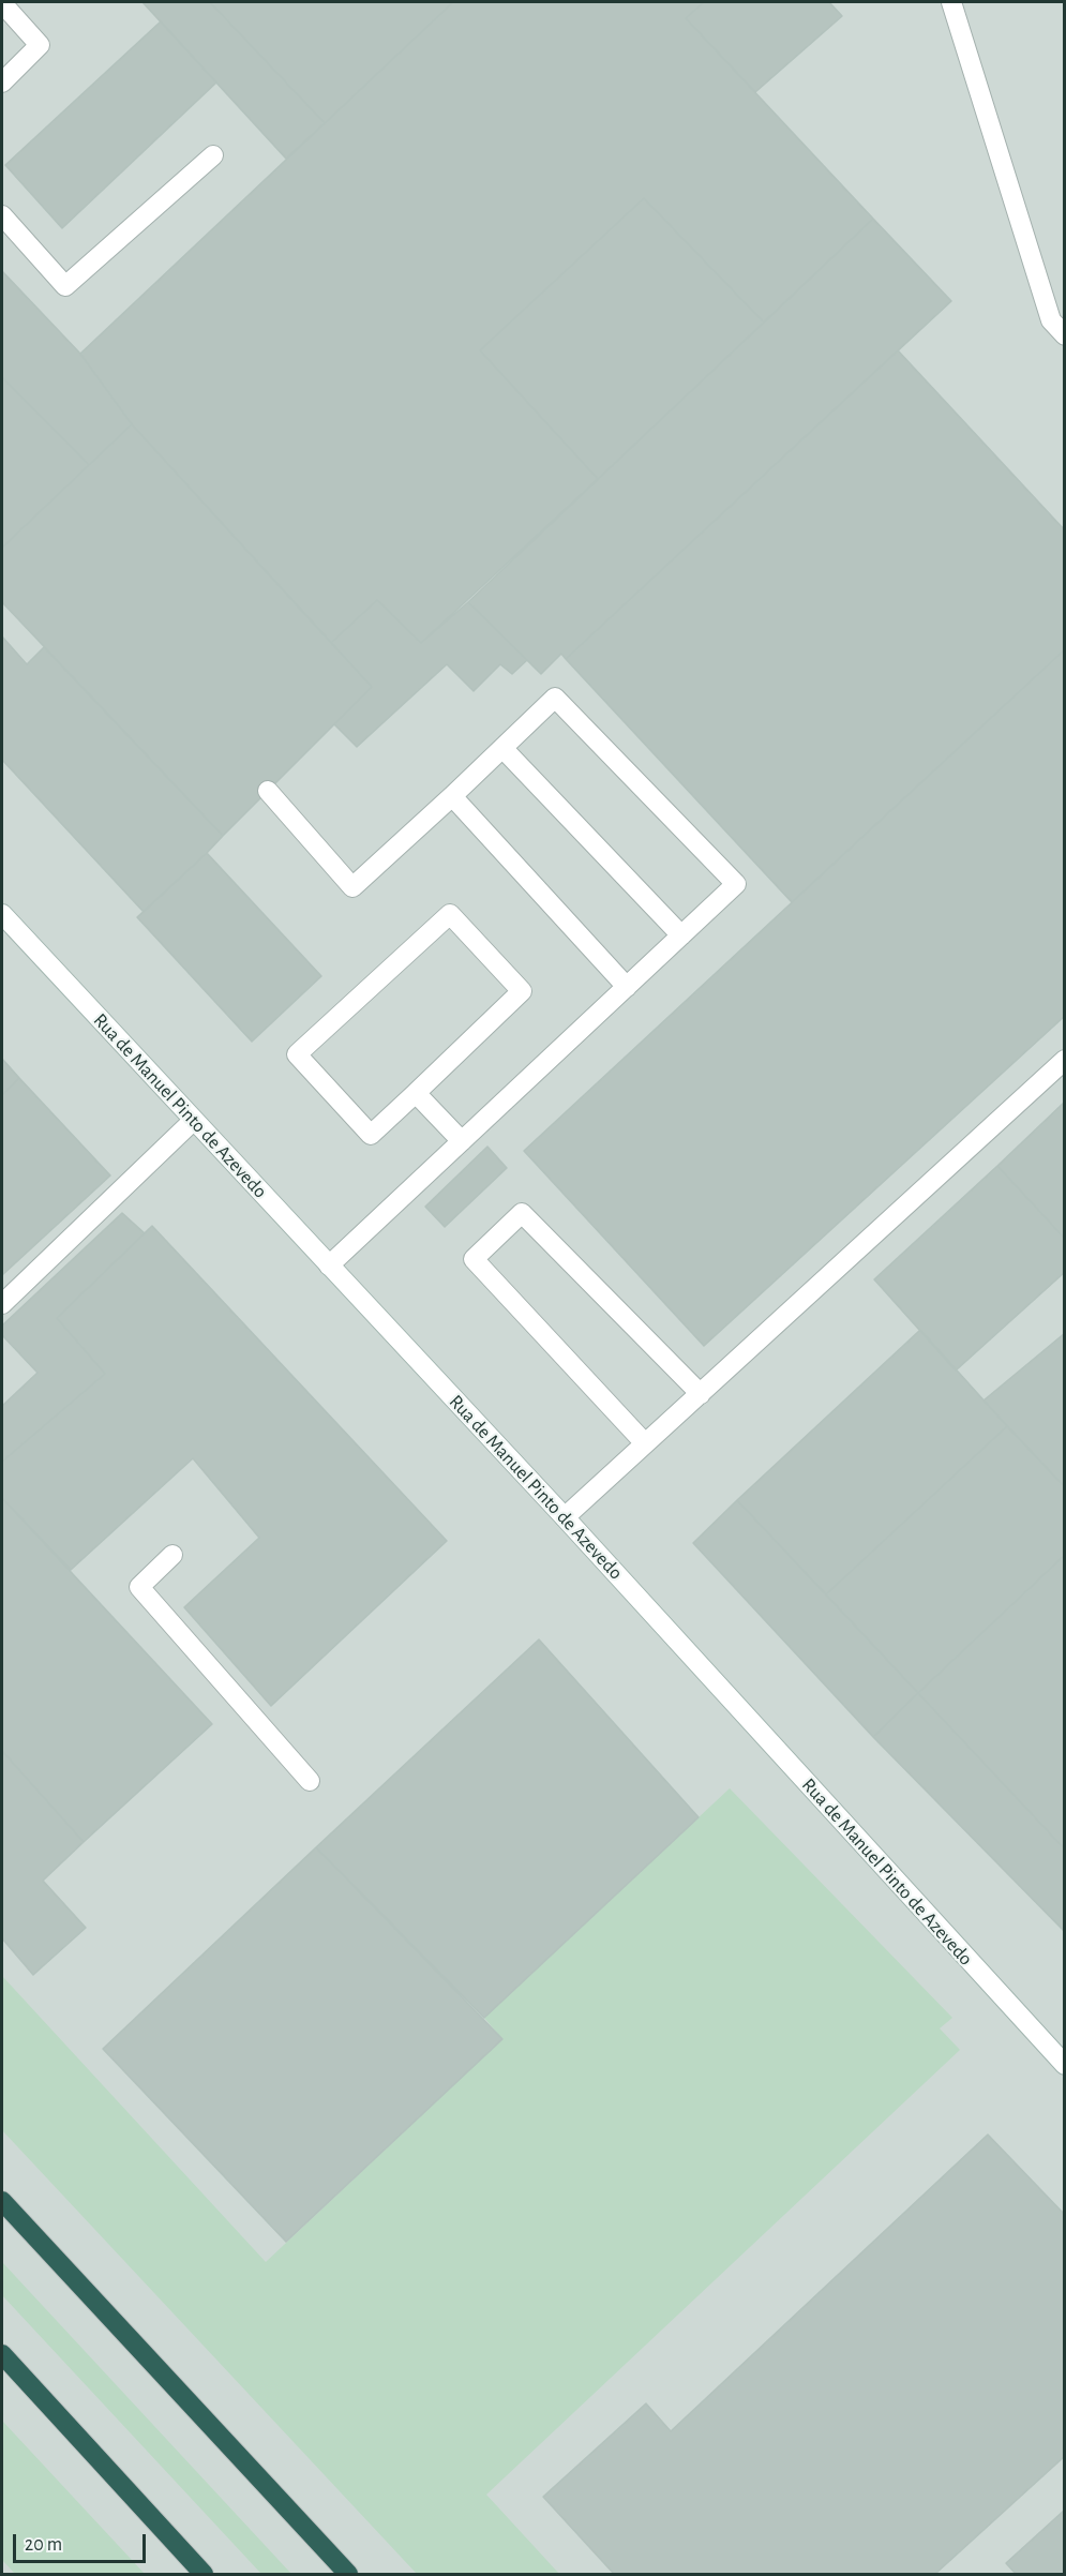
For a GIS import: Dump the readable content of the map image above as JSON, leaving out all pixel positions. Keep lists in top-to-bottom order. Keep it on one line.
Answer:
{"streets":{"main road":["Rua de Manuel Pinto de Azevedo"]},"scale_bar":"20 m"}
